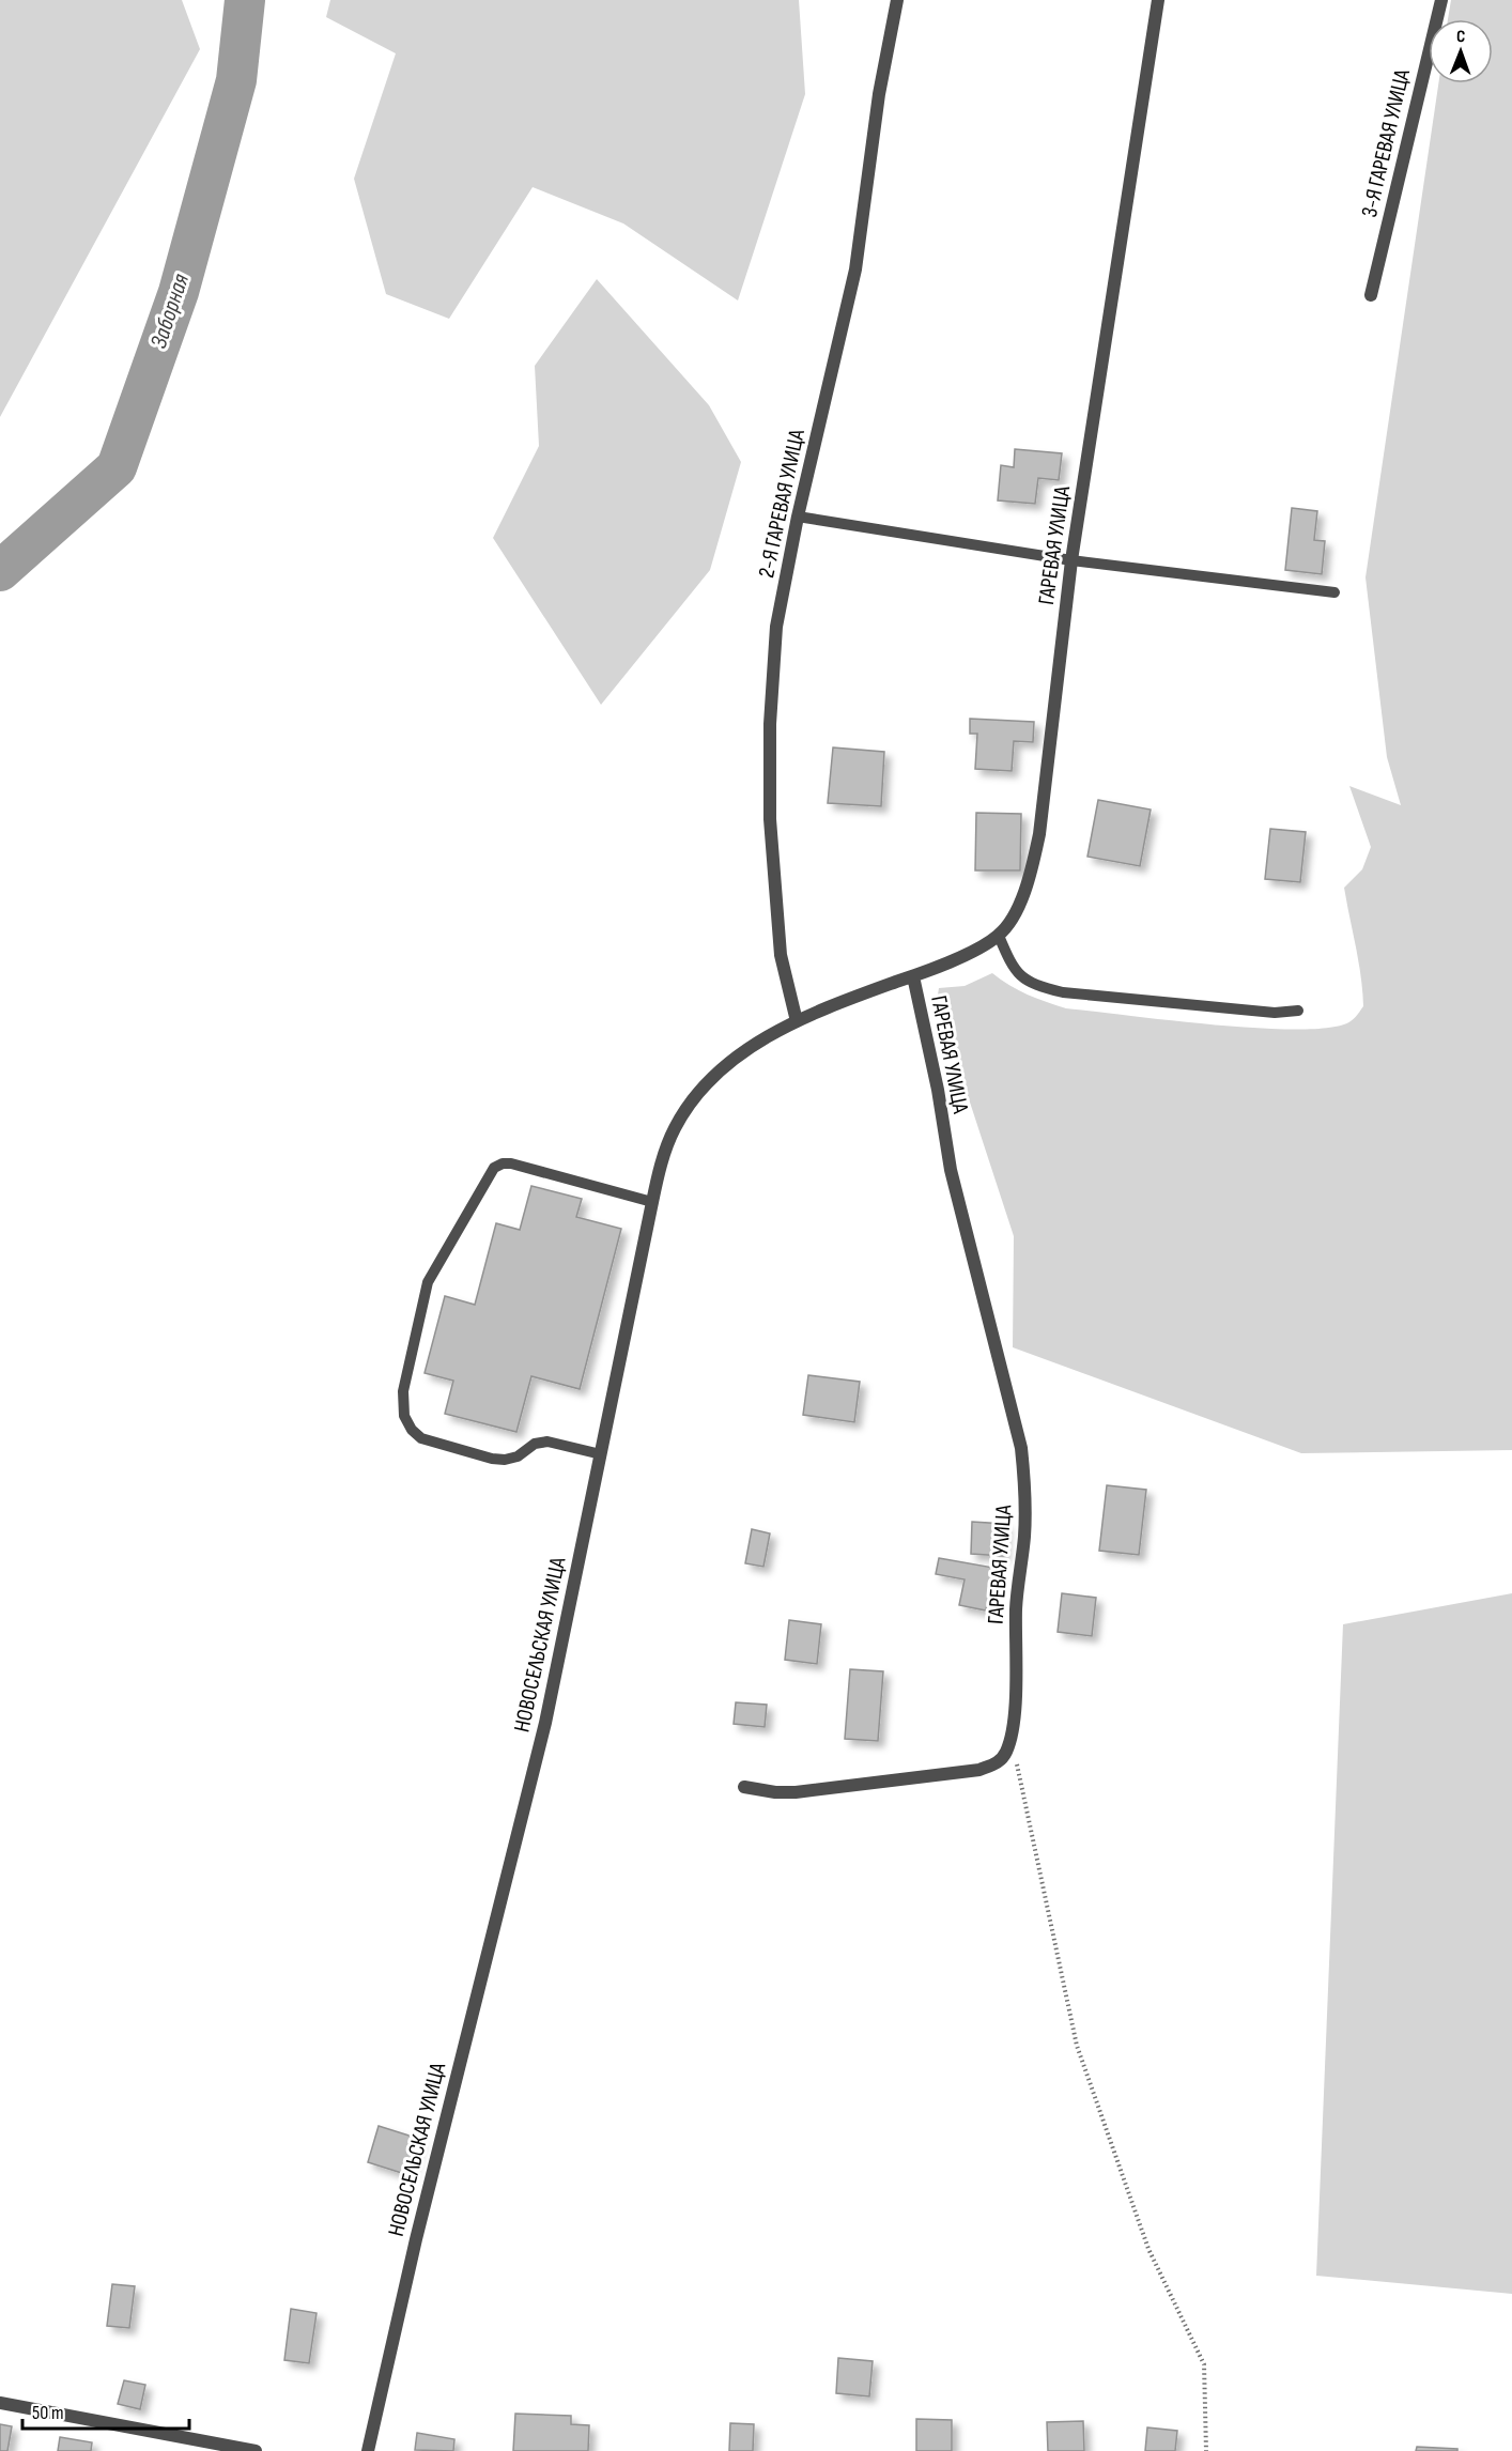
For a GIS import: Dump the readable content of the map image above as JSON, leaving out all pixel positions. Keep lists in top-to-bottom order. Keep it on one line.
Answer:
{"streets":{"street":["3-Я ГАРЕВАЯ УЛИЦА","2-Я ГАРЕВАЯ УЛИЦА","ГАРЕВАЯ УЛИЦА","НОВОСЕЛЬСКАЯ УЛИЦА"]},"crossings":[["2-Я ГАРЕВАЯ УЛИЦА","НОВОСЕЛЬСКАЯ УЛИЦА"],["ГАРЕВАЯ УЛИЦА","НОВОСЕЛЬСКАЯ УЛИЦА"]],"water":["Заборная"],"scale_bar":"50 m","north":"top"}
